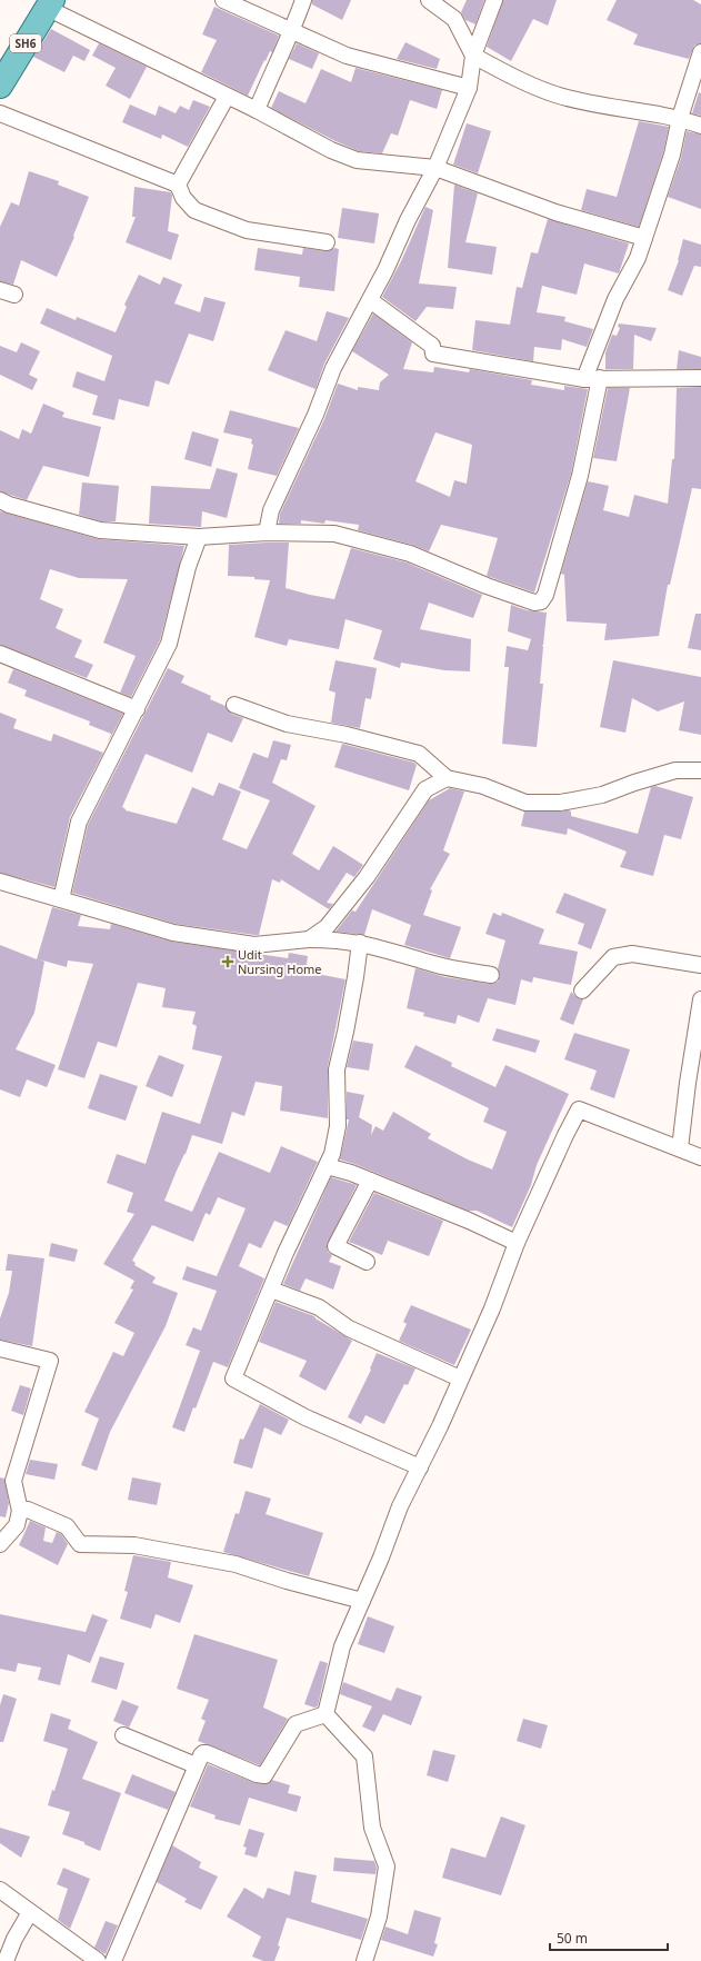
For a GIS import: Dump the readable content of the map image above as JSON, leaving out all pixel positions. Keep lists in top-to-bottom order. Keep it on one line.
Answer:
{"streets":{"main road":["SH6"]},"places":{"health":["Udit Nursing Home"]},"scale_bar":"50 m"}
